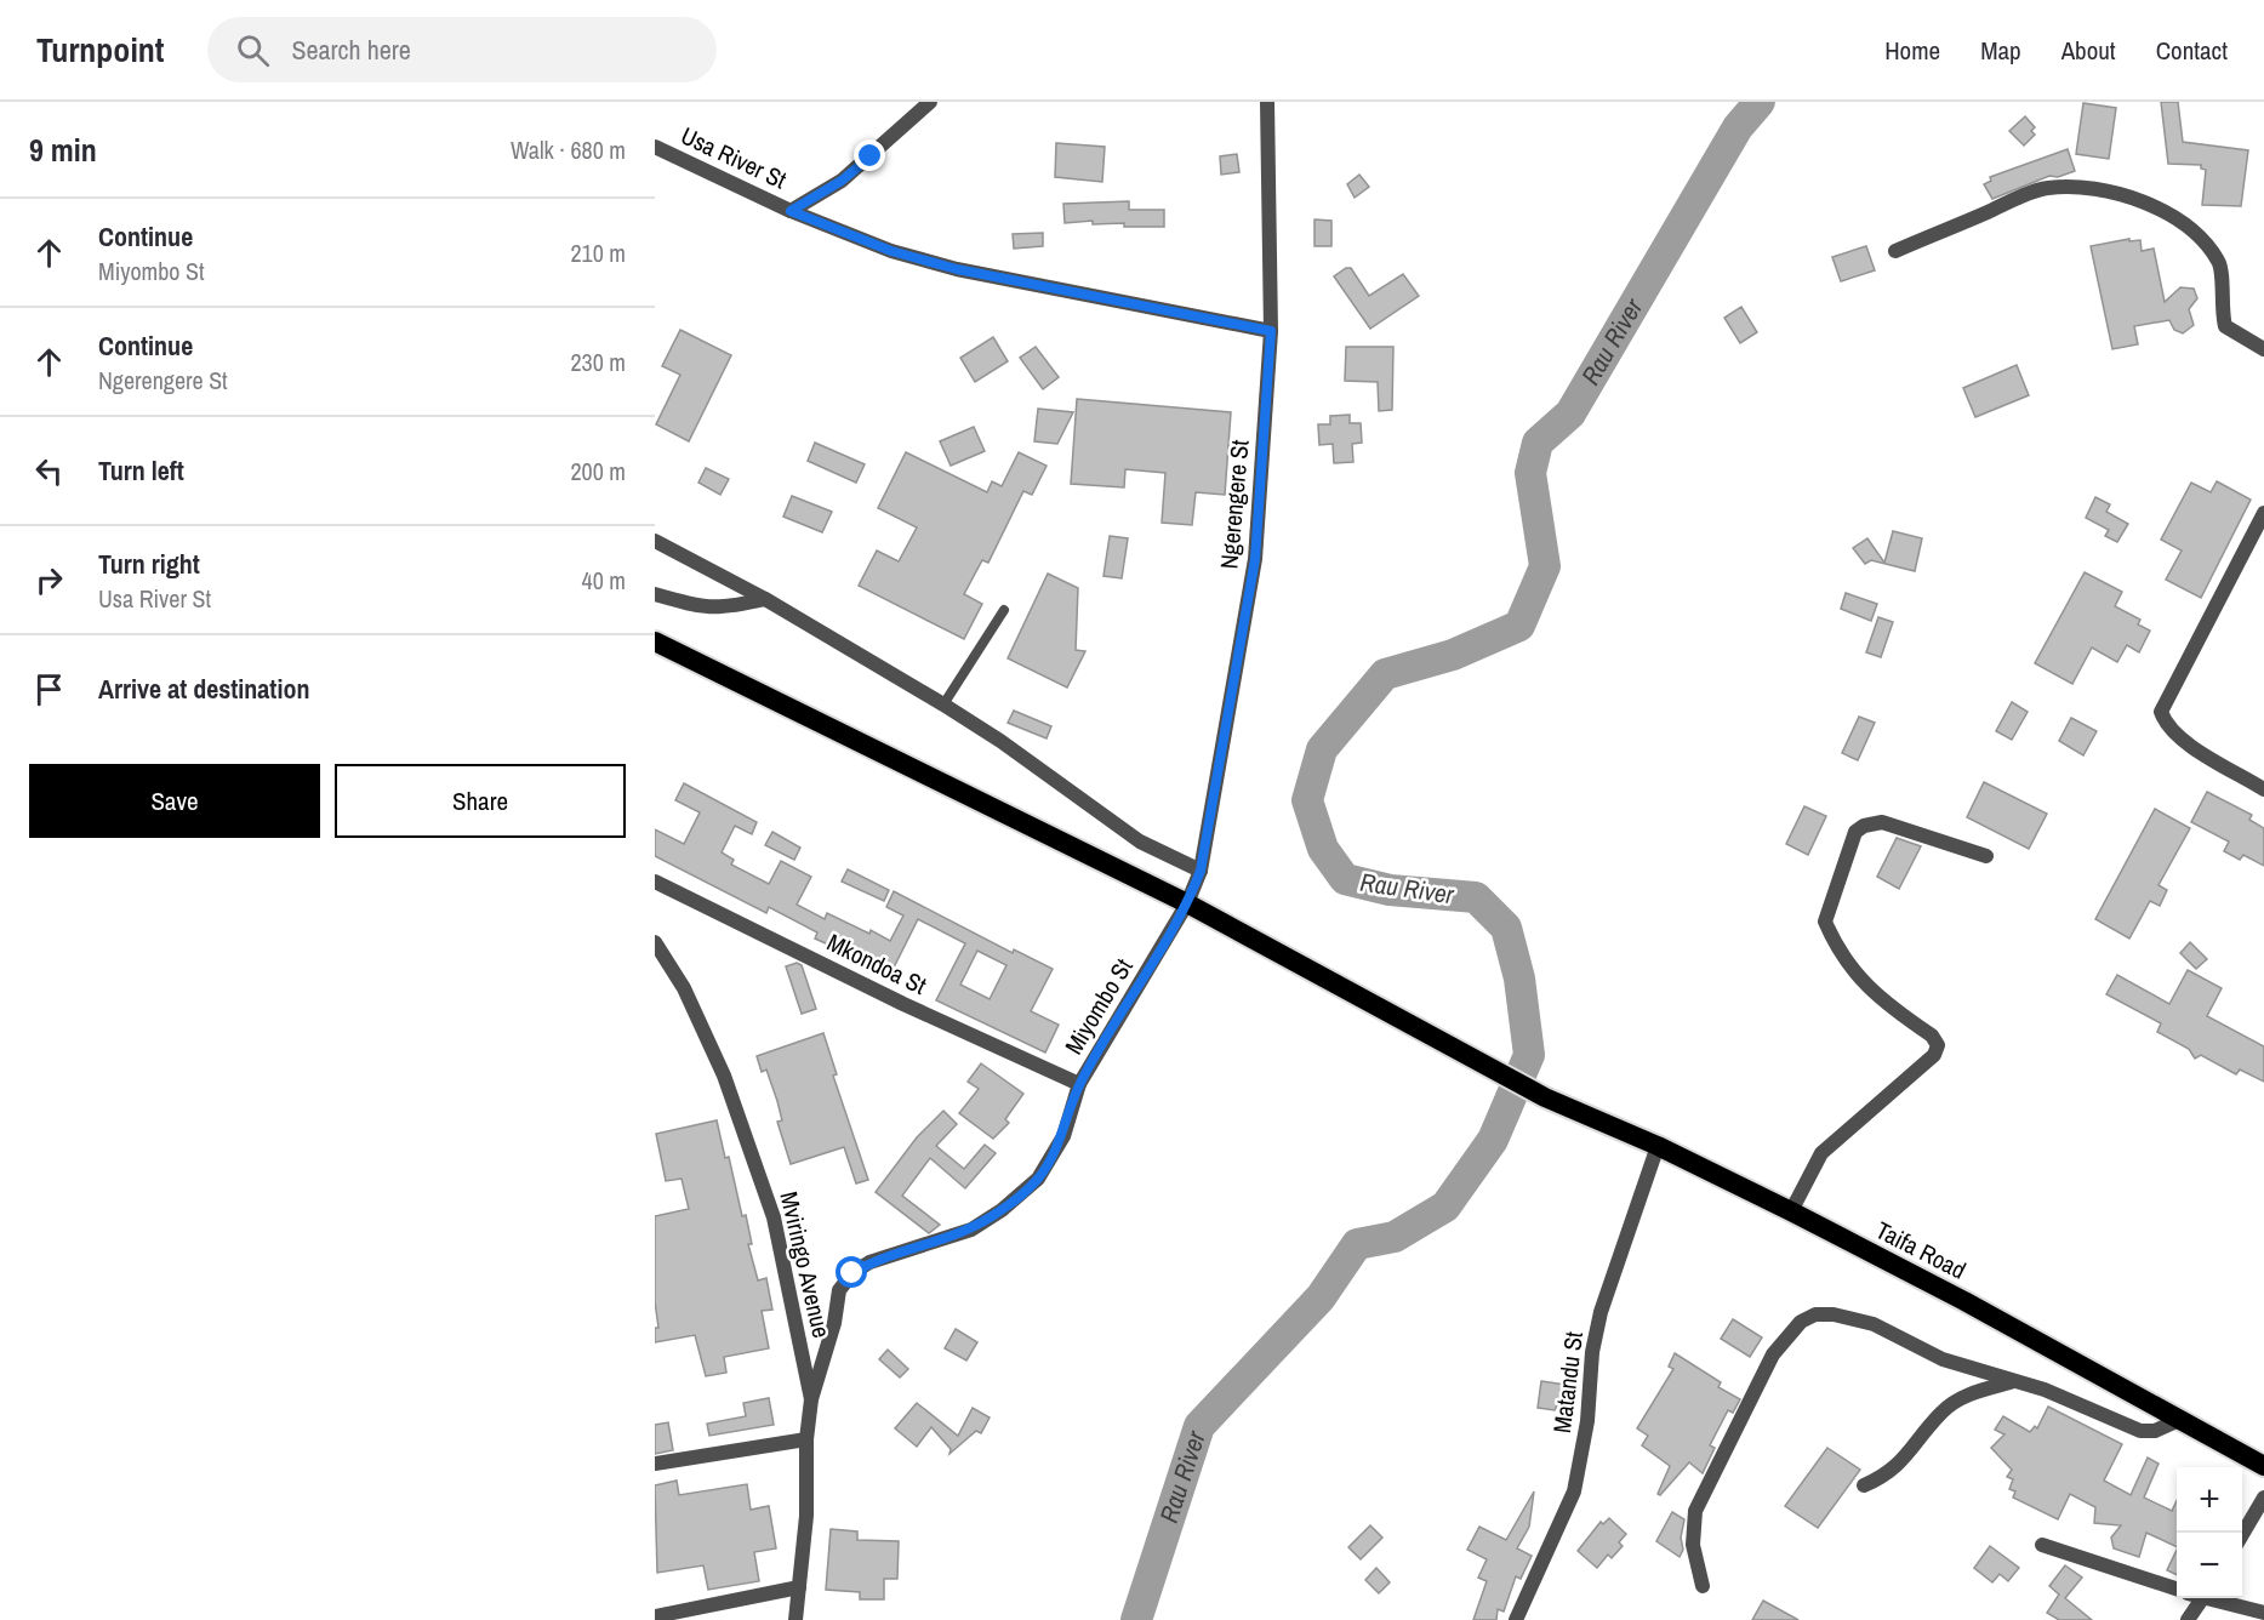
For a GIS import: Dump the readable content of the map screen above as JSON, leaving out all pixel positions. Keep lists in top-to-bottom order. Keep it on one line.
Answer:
{"streets":{"highway":["Taifa Road"],"street":["Usa River St","Ngerengere St","Mkondoa St","Miyombo St","Mviringo Avenue","Matandu St"]},"crossings":[["Ngerengere St","Miyombo St"],["Ngerengere St","Taifa Road"],["Mkondoa St","Miyombo St"],["Miyombo St","Taifa Road"],["Miyombo St","Mviringo Avenue"],["Taifa Road","Matandu St"]],"water":["Rau River"],"page":{"header":"Turnpoint","search":"Search here","nav":["Home","Map","About","Contact"],"heading":["9 min","Walk · 680 m"],"list":[["Continue","Miyombo St","210 m"],["Continue","Ngerengere St","230 m"],["Turn left","200 m"],["Turn right","Usa River St","40 m"],"Arrive at destination"],"buttons":["Save","Share"],"map_buttons":["+","−"]}}
